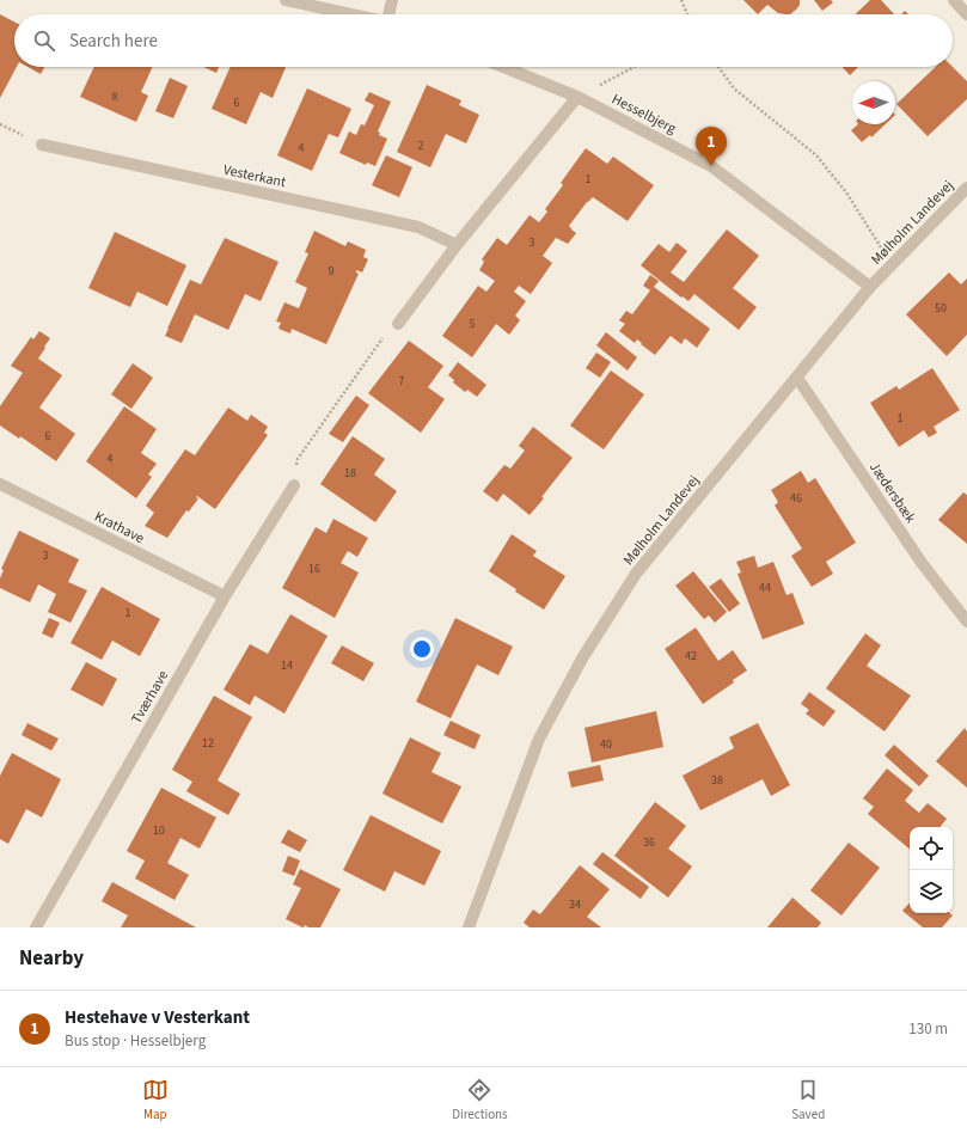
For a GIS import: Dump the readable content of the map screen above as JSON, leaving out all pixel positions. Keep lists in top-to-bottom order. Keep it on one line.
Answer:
{"streets":{"street":["Hesselbjerg","Vesterkant","Mølholm Landevej","Jædersbæk","Krathave","Tværhave"]},"crossings":[["Hesselbjerg","Mølholm Landevej"],["Mølholm Landevej","Jædersbæk"],["Krathave","Tværhave"]],"house_numbers":["8","6","2","4","1","3","9","50","5","7","1","6","4","18","46","3","16","44","1","42","14","12","40","38","10","36","34"],"north":"left","page":{"search":"Search here","pins":"1","heading":"Nearby","list":[{"mark":"1","name":"Hestehave v Vesterkant","note":"Bus stop · Hesselbjerg","value":"130 m"}],"nav":["Map","Directions","Saved"]}}
